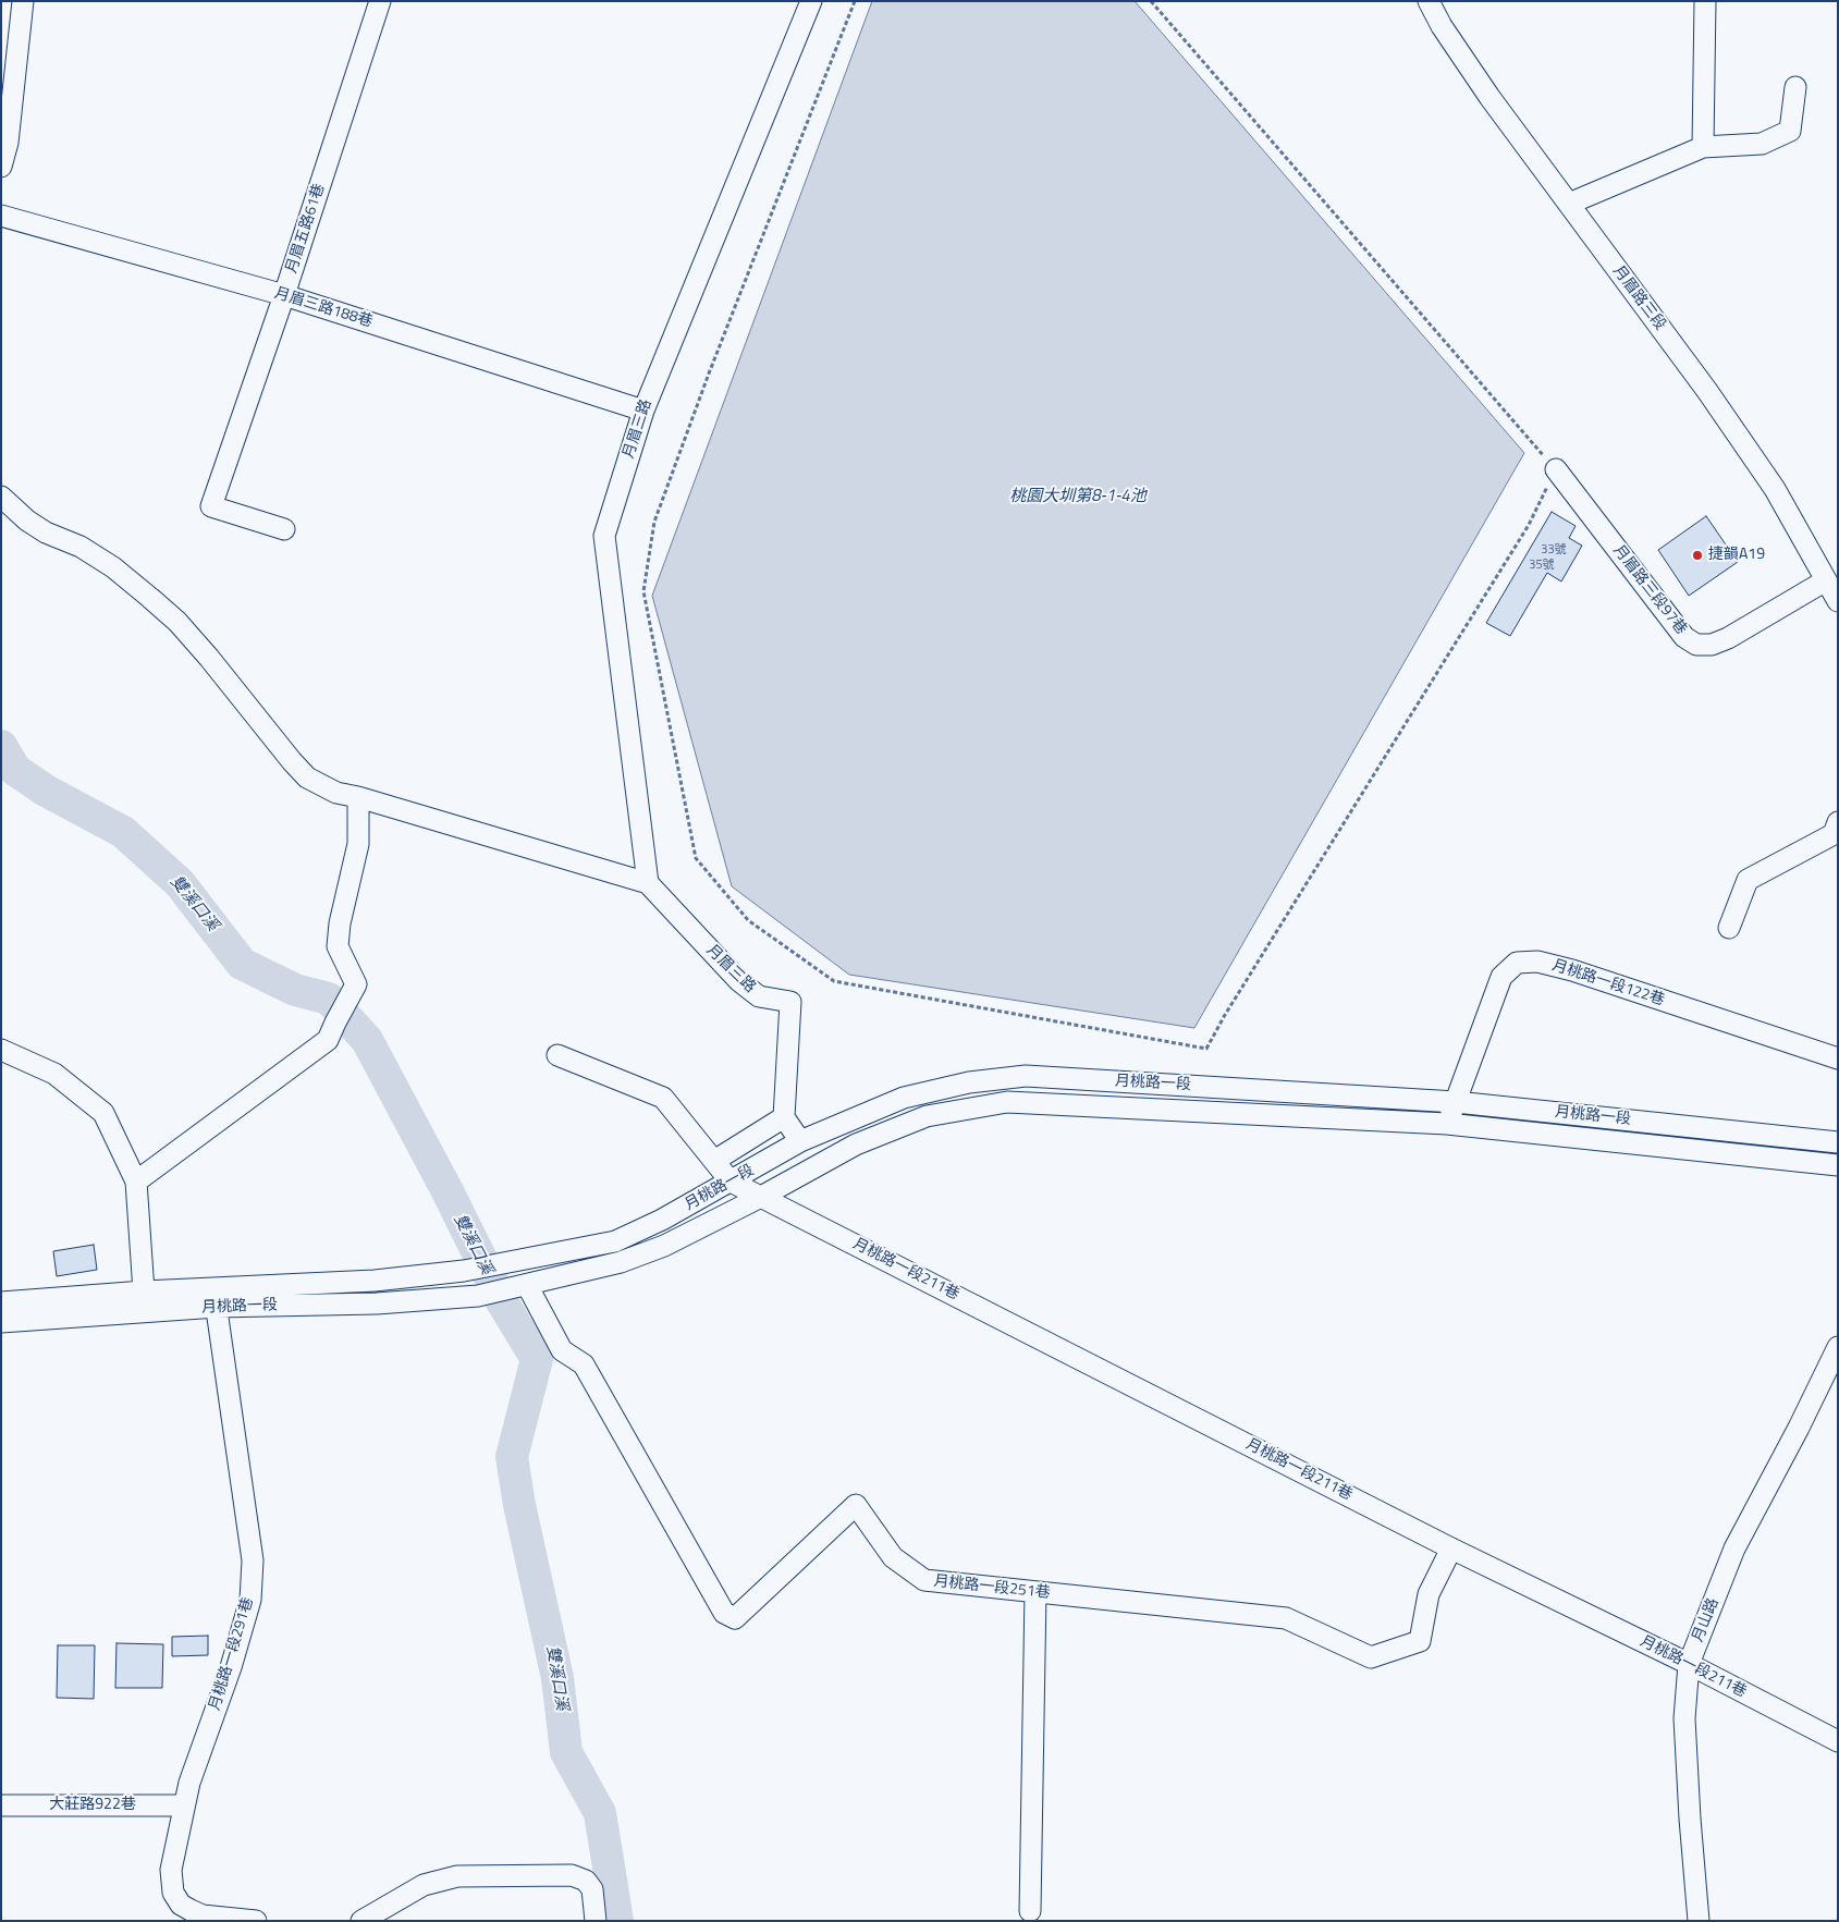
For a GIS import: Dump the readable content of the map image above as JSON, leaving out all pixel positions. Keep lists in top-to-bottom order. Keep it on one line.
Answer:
{"streets":{"street":["月眉五路61巷","月眉路三段","月眉三路188巷","月眉三路","月眉路三段97巷","月桃路一段122巷","月桃路一段","月桃路一段211巷","月桃路一段251巷","月山路","月桃路一段291巷","大莊路922巷"]},"crossings":[["月眉五路61巷","月眉三路188巷"],["月眉路三段","月眉路三段97巷"],["月眉三路188巷","月眉三路"],["月桃路一段122巷","月桃路一段"],["月桃路一段","月桃路一段211巷"],["月桃路一段","月桃路一段251巷"],["月桃路一段","月桃路一段291巷"],["月桃路一段211巷","月桃路一段251巷"],["月桃路一段211巷","月山路"],["月桃路一段291巷","大莊路922巷"]],"water":["桃園大圳第8-1-4池","雙溪口溪"],"places":["捷韻A19"],"house_numbers":["33號","35號"]}
